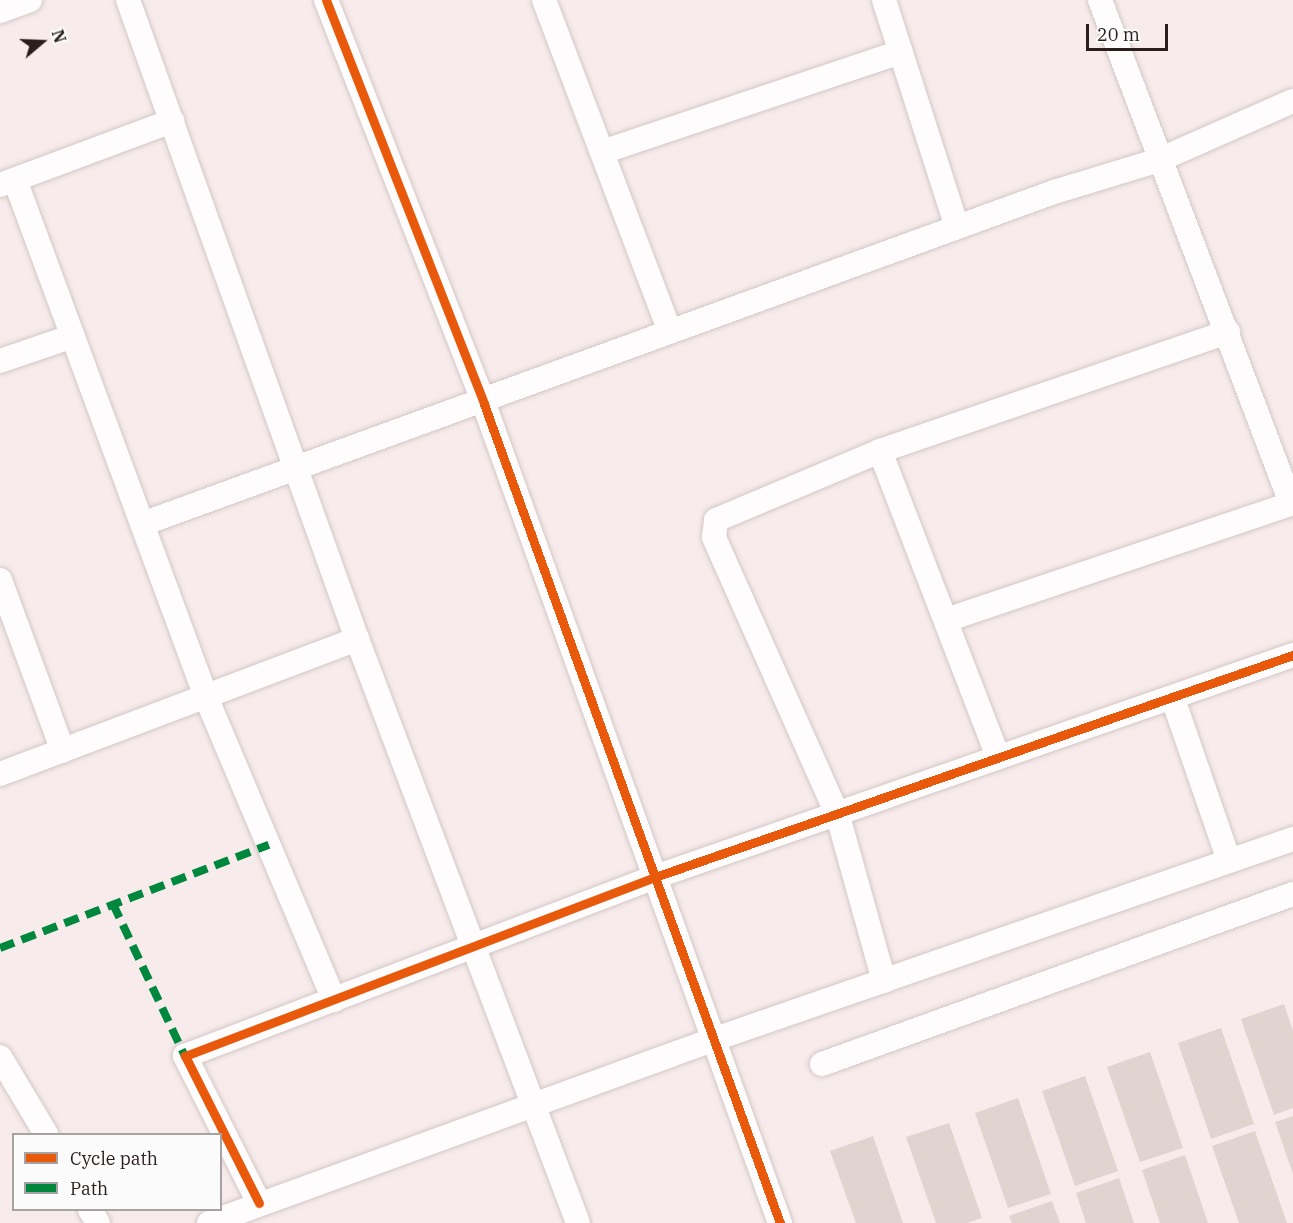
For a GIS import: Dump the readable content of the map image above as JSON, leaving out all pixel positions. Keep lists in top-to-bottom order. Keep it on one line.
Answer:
{"legend":["Cycle path","Path"],"scale_bar":"20 m","north":"right"}
